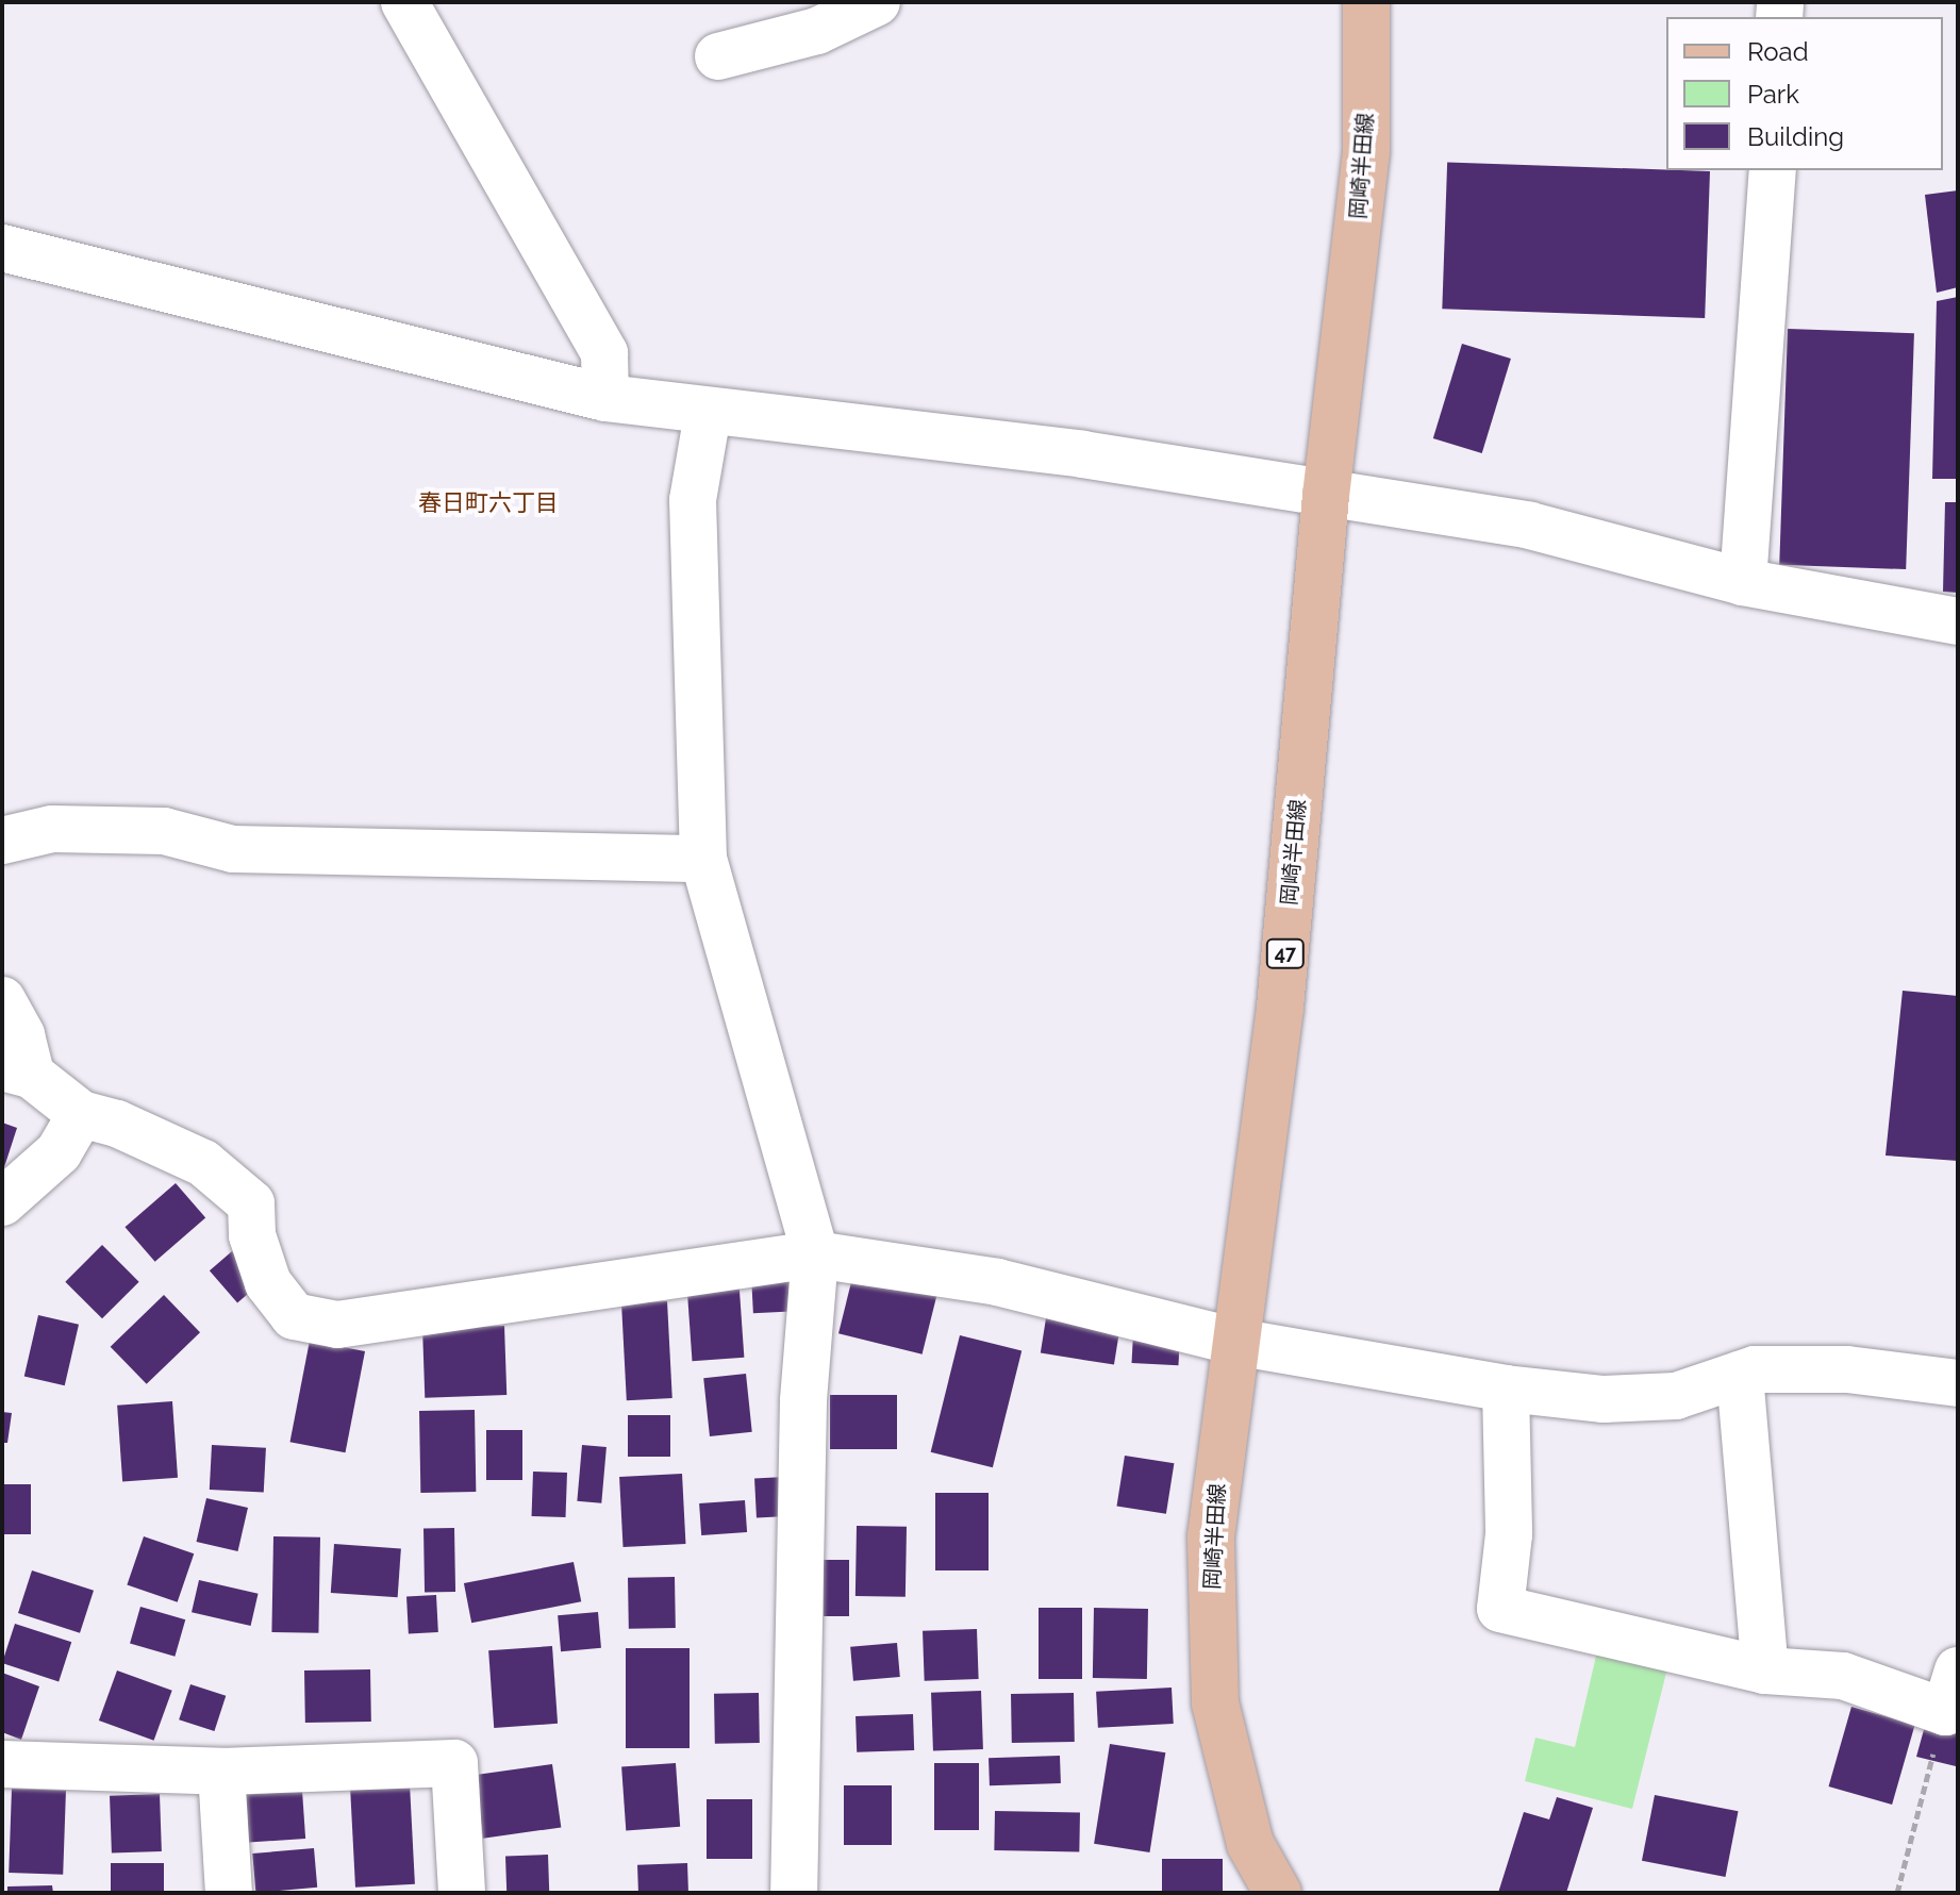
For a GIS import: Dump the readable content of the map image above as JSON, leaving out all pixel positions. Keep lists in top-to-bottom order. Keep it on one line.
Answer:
{"streets":{"main road":["岡崎半田線","47"]},"districts":["春日町六丁目"],"legend":["Road","Park","Building"]}
